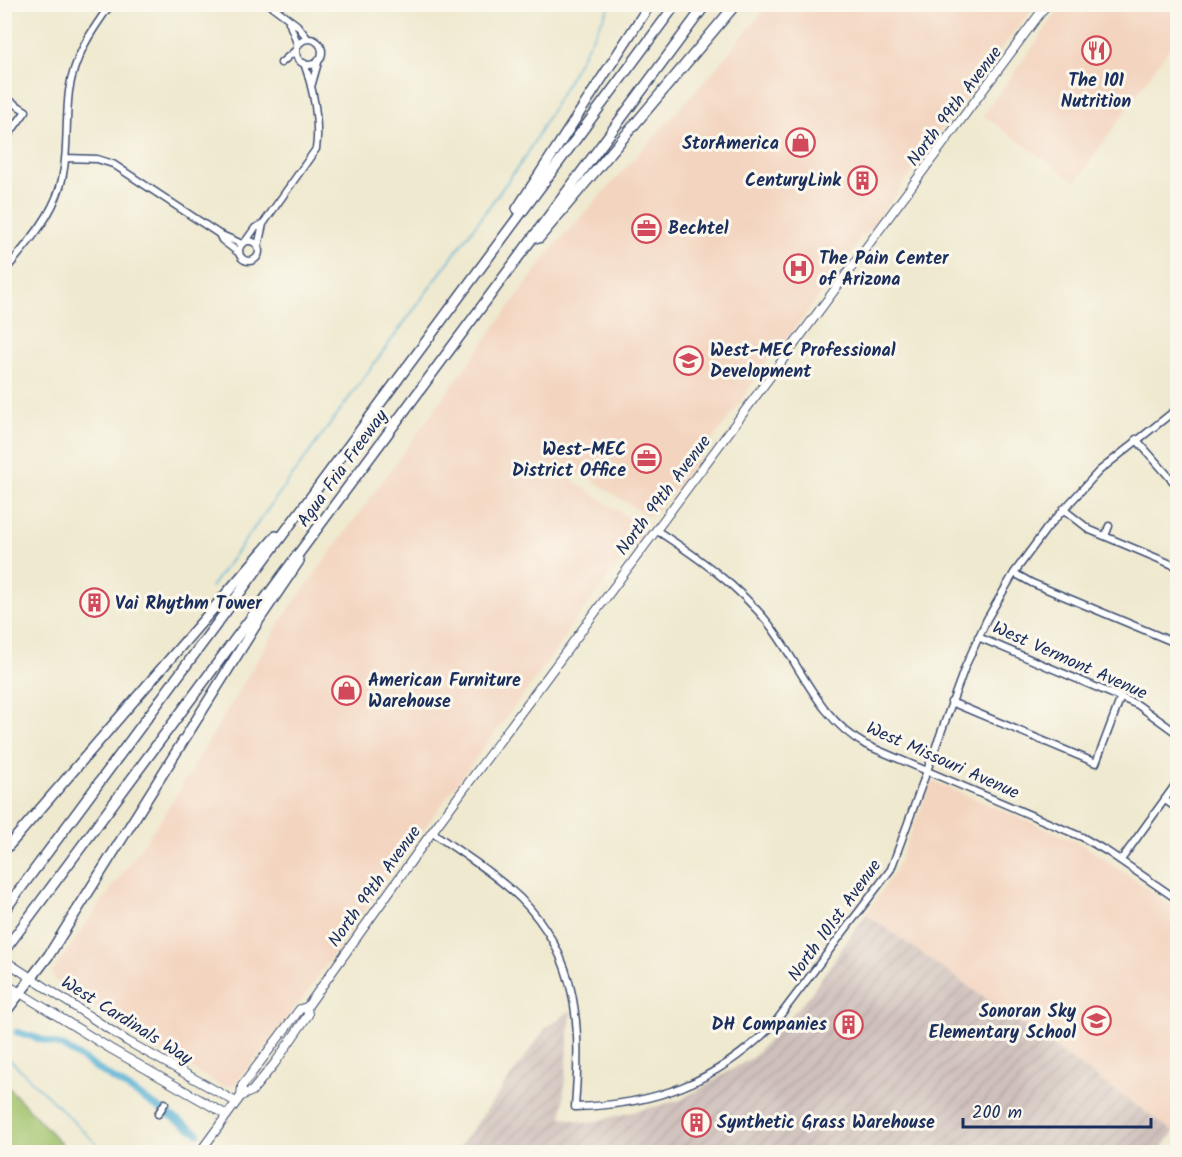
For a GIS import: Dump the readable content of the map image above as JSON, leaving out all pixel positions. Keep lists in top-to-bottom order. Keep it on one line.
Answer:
{"streets":{"highway":["Agua Fria Freeway"],"main road":["North 99th Avenue","West Cardinals Way"],"street":["West Vermont Avenue","West Missouri Avenue","North 101st Avenue"]},"crossings":[["North 99th Avenue","West Missouri Avenue"],["North 99th Avenue","North 101st Avenue"],["North 99th Avenue","West Cardinals Way"],["West Vermont Avenue","North 101st Avenue"],["West Missouri Avenue","North 101st Avenue"]],"places":{"restaurant":["The 101 Nutrition"],"shop":["StorAmerica","American Furniture Warehouse"],"building":["CenturyLink","Vai Rhythm Tower","DH Companies","Synthetic Grass Warehouse"],"office":["Bechtel","West-MEC District Office"],"hospital":["The Pain Center of Arizona"],"school or university":["West-MEC Professional Development","Sonoran Sky Elementary School"]},"scale_bar":"200 m"}
